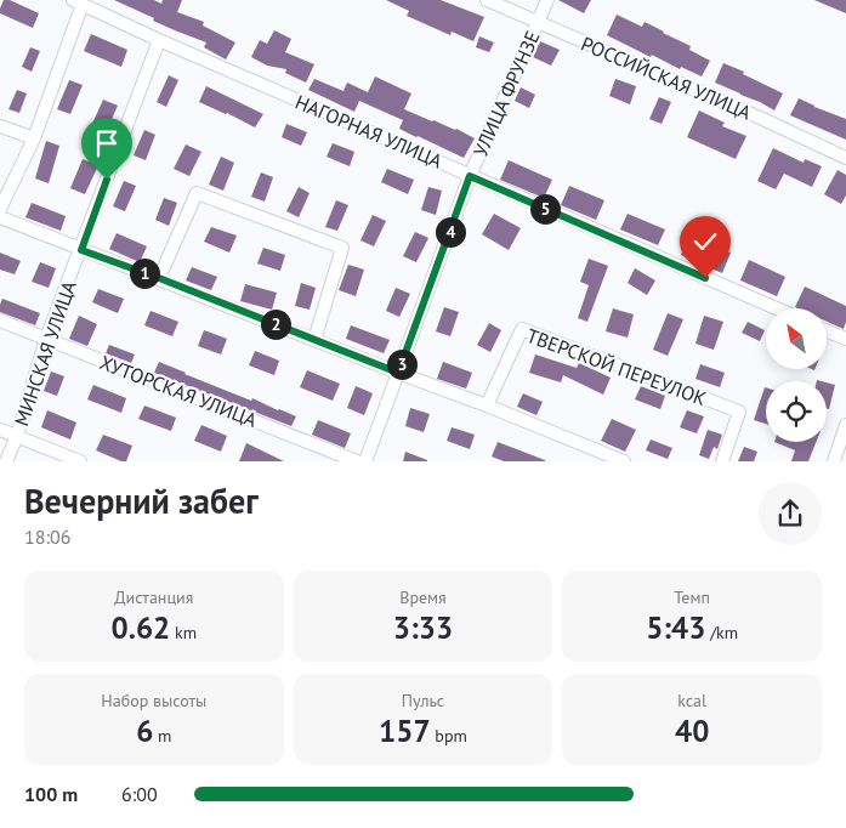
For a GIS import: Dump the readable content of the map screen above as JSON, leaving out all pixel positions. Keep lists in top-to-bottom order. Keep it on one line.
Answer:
{"streets":{"street":["РОССИЙСКАЯ УЛИЦА","УЛИЦА ФРУНЗЕ","НАГОРНАЯ УЛИЦА","МИНСКАЯ УЛИЦА","ТВЕРСКОЙ ПЕРЕУЛОК","ХУТОРСКАЯ УЛИЦА"]},"crossings":[["РОССИЙСКАЯ УЛИЦА","УЛИЦА ФРУНЗЕ"],["УЛИЦА ФРУНЗЕ","НАГОРНАЯ УЛИЦА"],["НАГОРНАЯ УЛИЦА","МИНСКАЯ УЛИЦА"],["МИНСКАЯ УЛИЦА","ХУТОРСКАЯ УЛИЦА"]],"north":"top left","page":{"pins":["5","4","1","2","3"],"heading":["Вечерний забег","18:06"],"stats":[["Дистанция","0.62 km"],["Время","3:33"],["Темп","5:43 /km"],["Набор высоты","6 m"],["Пульс","157 bpm"],["kcal","40"]],"list":[{"name":"100 m","note":"6:00"}]}}
